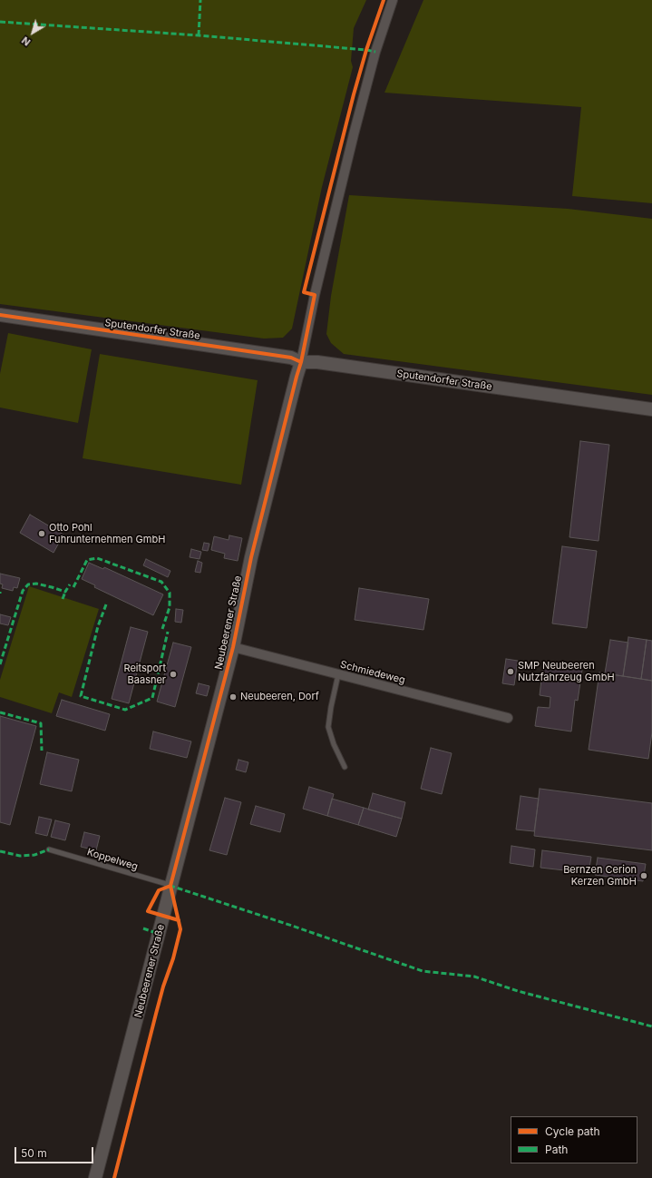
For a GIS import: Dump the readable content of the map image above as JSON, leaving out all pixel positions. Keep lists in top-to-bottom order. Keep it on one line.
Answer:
{"streets":{"main road":["Sputendorfer Straße","Neubeerener Straße"],"street":["Schmiedeweg"],"lane":["Koppelweg"]},"crossings":[["Sputendorfer Straße","Neubeerener Straße"],["Neubeerener Straße","Schmiedeweg"],["Neubeerener Straße","Koppelweg"]],"places":["Otto Pohl Fuhrunternehmen GmbH","SMP Neubeeren Nutzfahrzeug GmbH","Reitsport Baasner","Neubeeren, Dorf","Bernzen Cerion Kerzen GmbH"],"legend":["Cycle path","Path"],"scale_bar":"50 m","north":"bottom left"}
